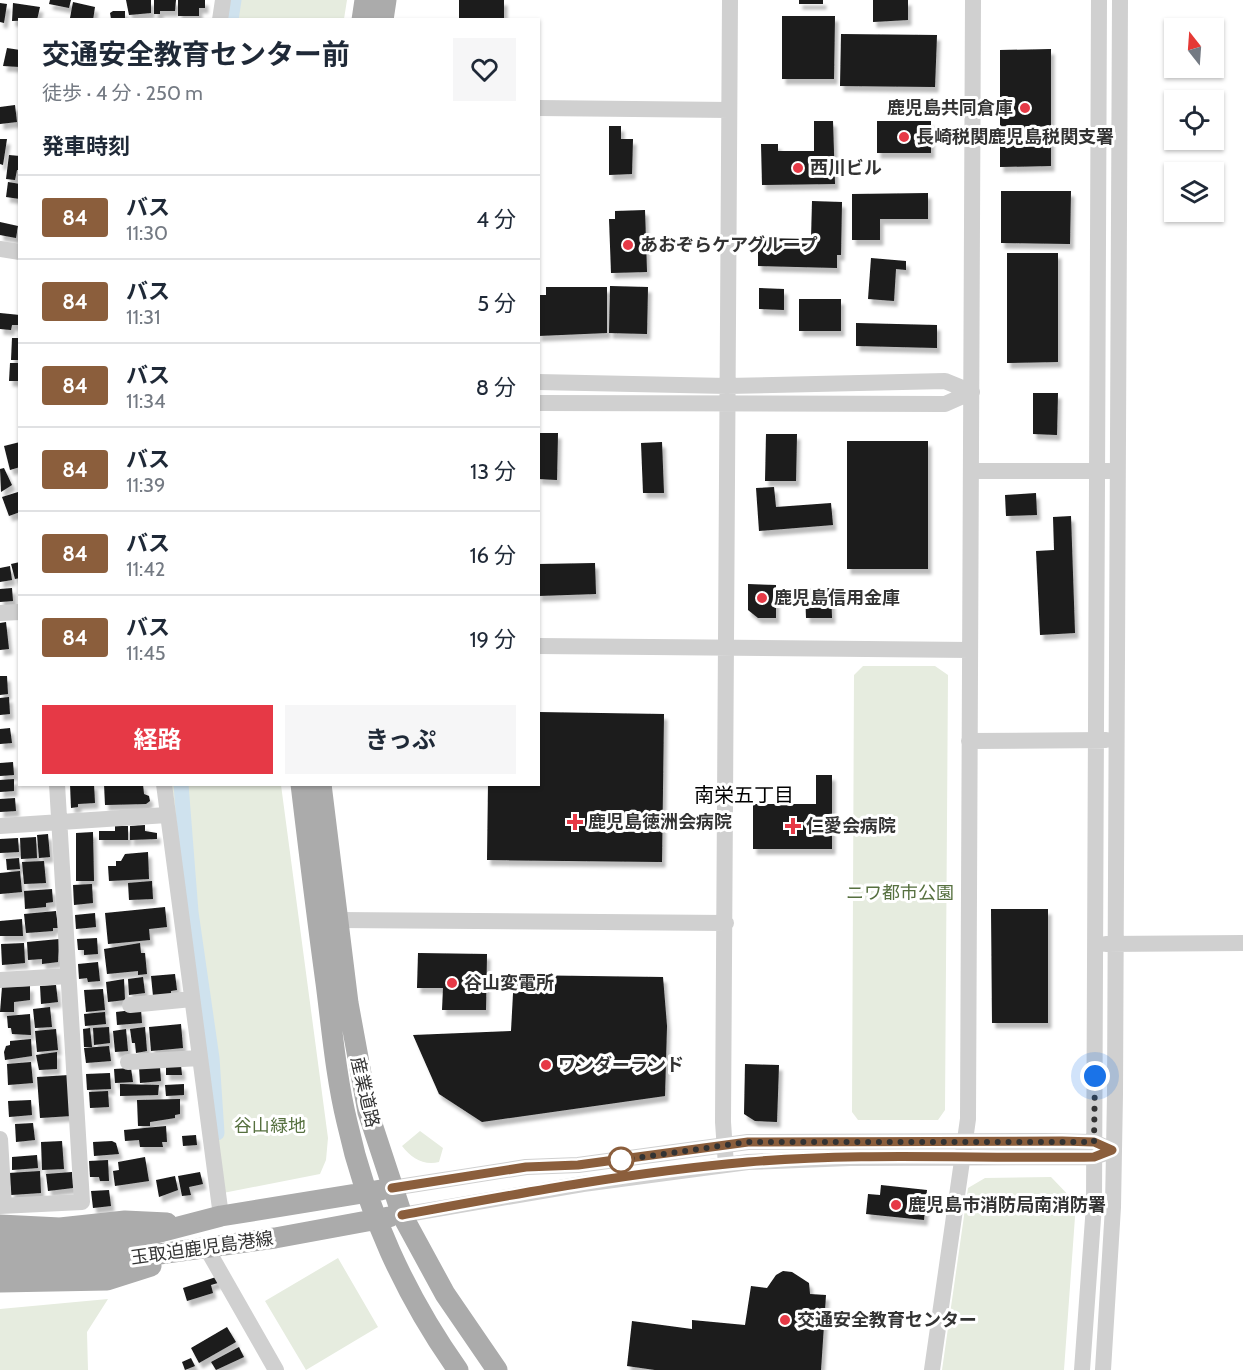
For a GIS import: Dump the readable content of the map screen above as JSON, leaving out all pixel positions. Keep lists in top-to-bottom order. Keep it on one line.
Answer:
{"streets":{"main road":["産業道路","玉取迫鹿児島港線"]},"crossings":[["産業道路","玉取迫鹿児島港線"]],"districts":["南栄五丁目"],"parks":["ニワ都市公園","谷山緑地"],"places":{"other":["鹿児島共同倉庫","長崎税関鹿児島税関支署","西川ビル","あおぞらケアグループ","鹿児島信用金庫","谷山変電所","ワンダーランド","鹿児島市消防局南消防署","交通安全教育センター"],"health":["鹿児島徳洲会病院","仁愛会病院"]},"lines":["bus line 84"],"north":"top","page":{"heading":[["交通安全教育センター前","徒歩 · 4 分 · 250 m"],"発車時刻"],"list":[{"mark":"84","name":"バス","note":"11:30","value":"4 分"},{"mark":"84","name":"バス","note":"11:31","value":"5 分"},{"mark":"84","name":"バス","note":"11:34","value":"8 分"},{"mark":"84","name":"バス","note":"11:39","value":"13 分"},{"mark":"84","name":"バス","note":"11:42","value":"16 分"},{"mark":"84","name":"バス","note":"11:45","value":"19 分"}],"buttons":["経路","きっぷ"]}}
